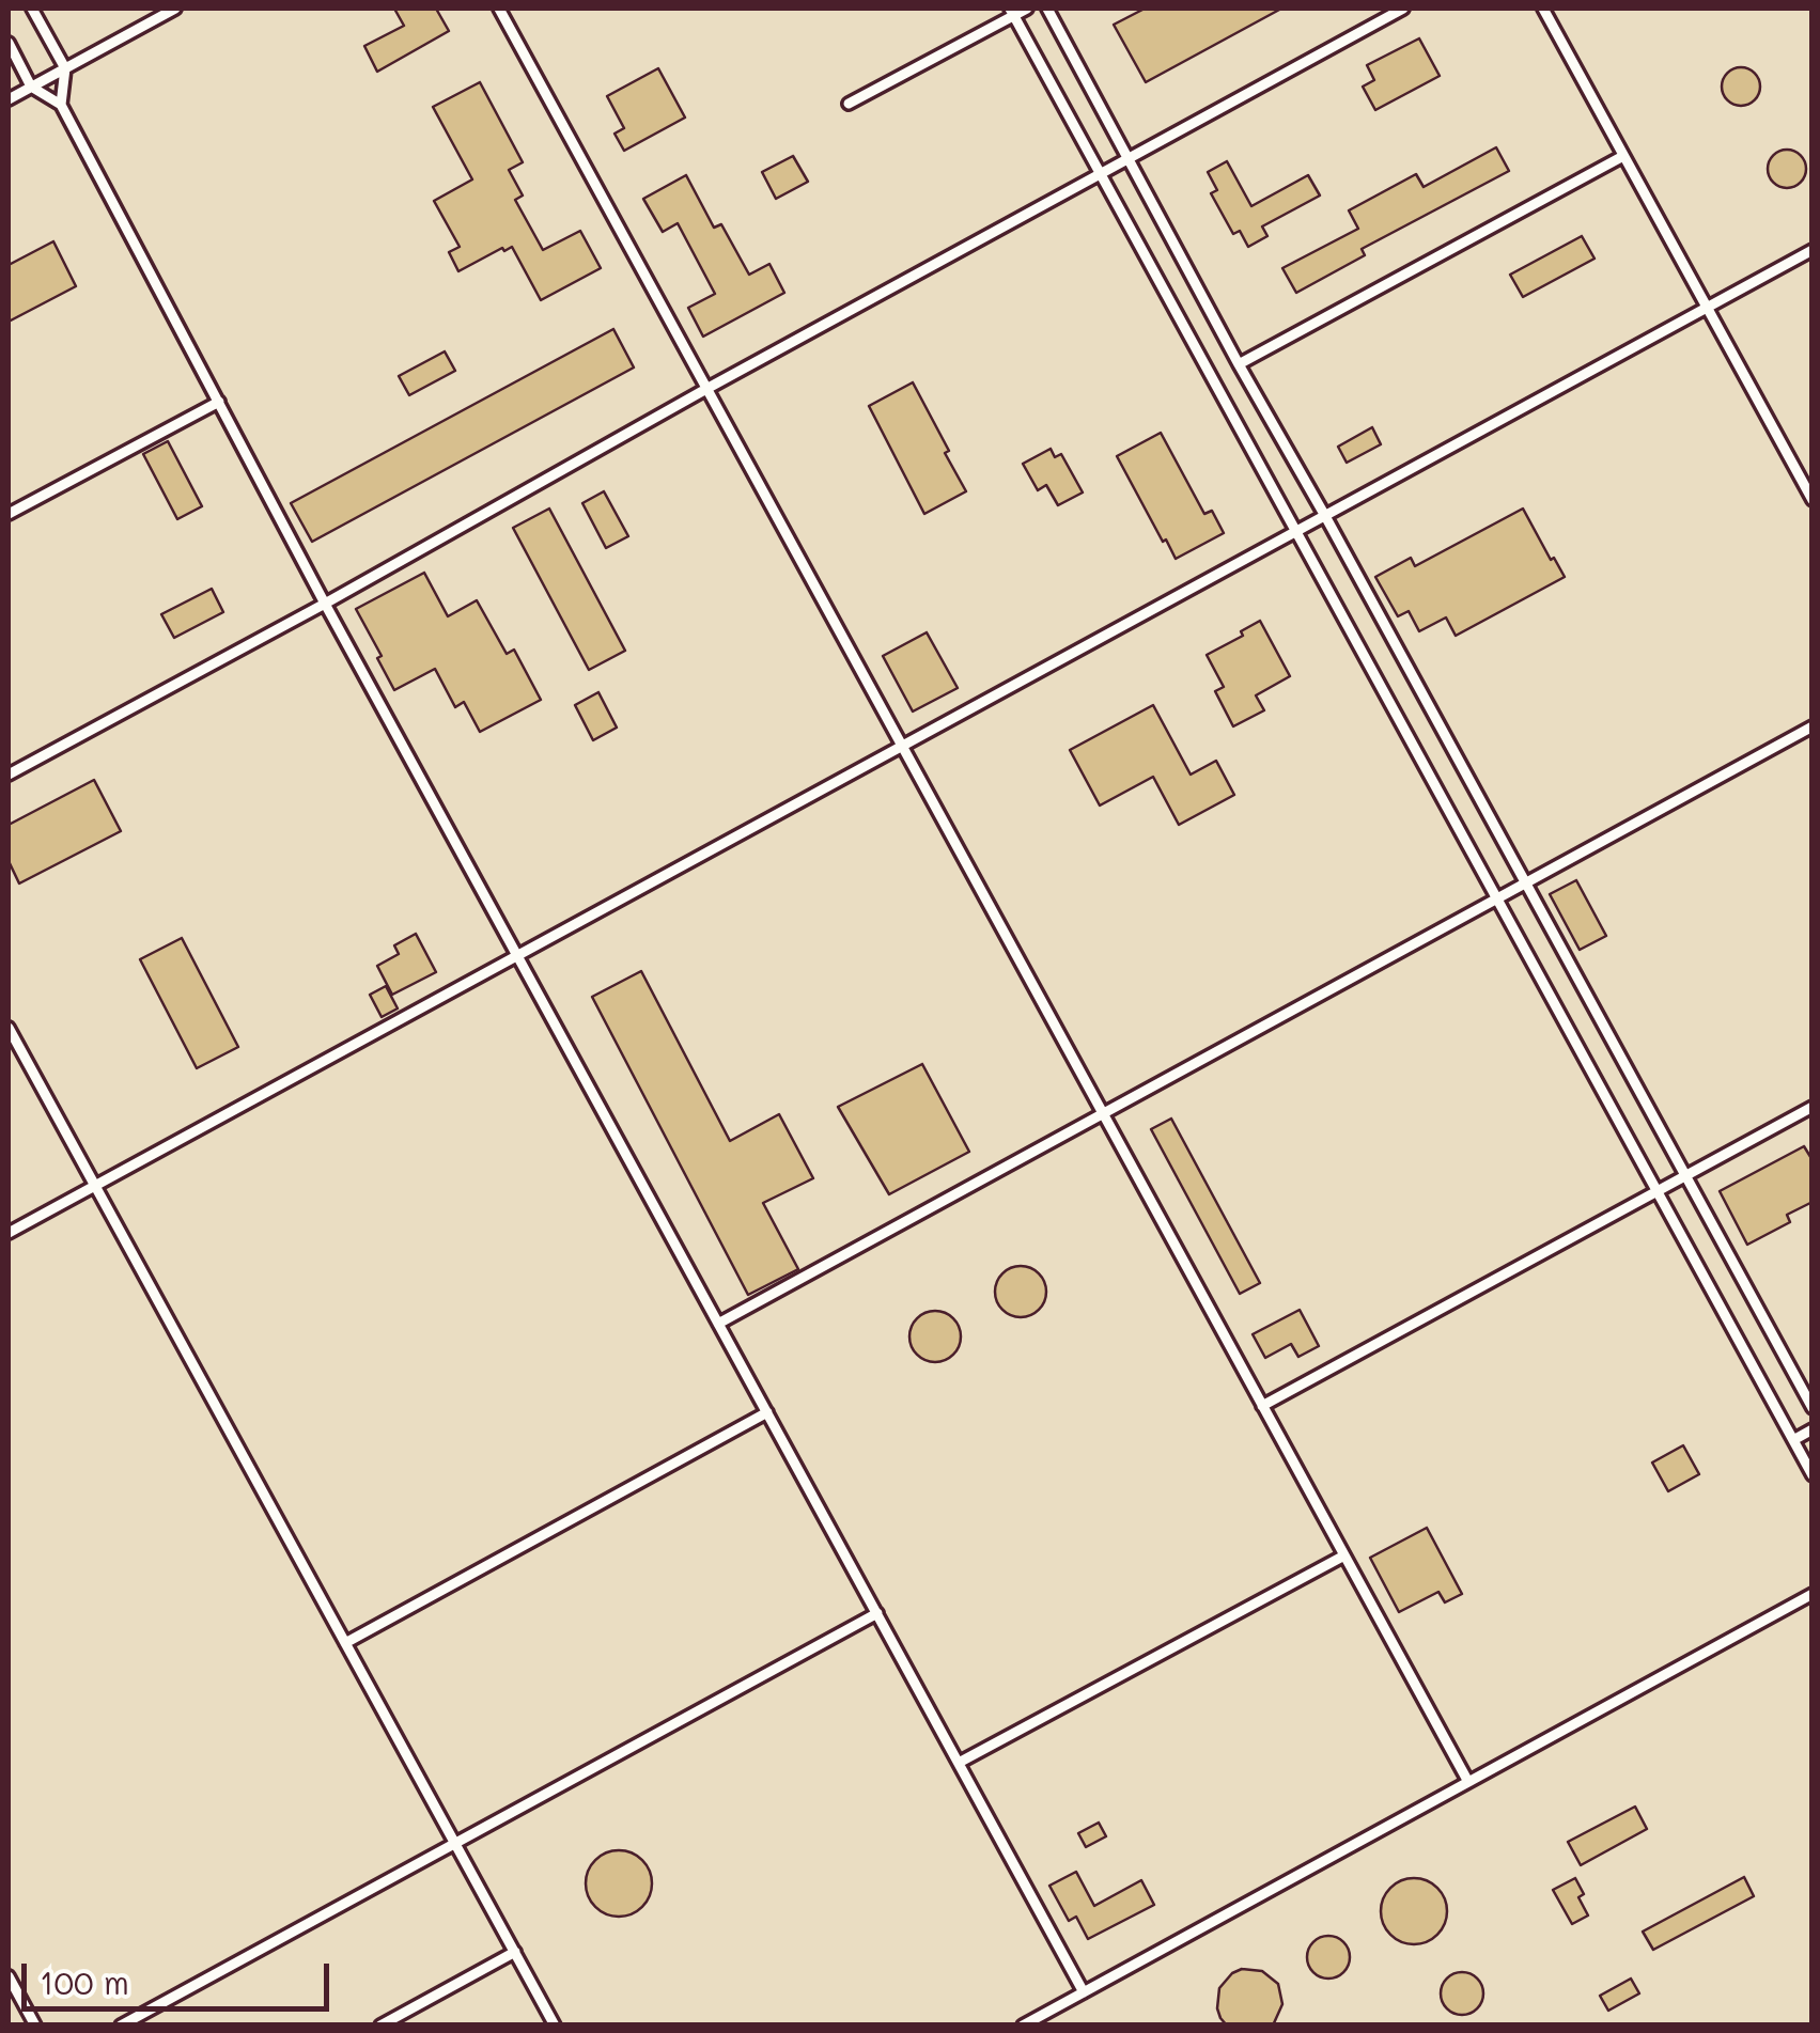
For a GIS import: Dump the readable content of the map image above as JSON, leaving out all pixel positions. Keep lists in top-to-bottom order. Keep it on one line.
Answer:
{"scale_bar":"100 m"}
